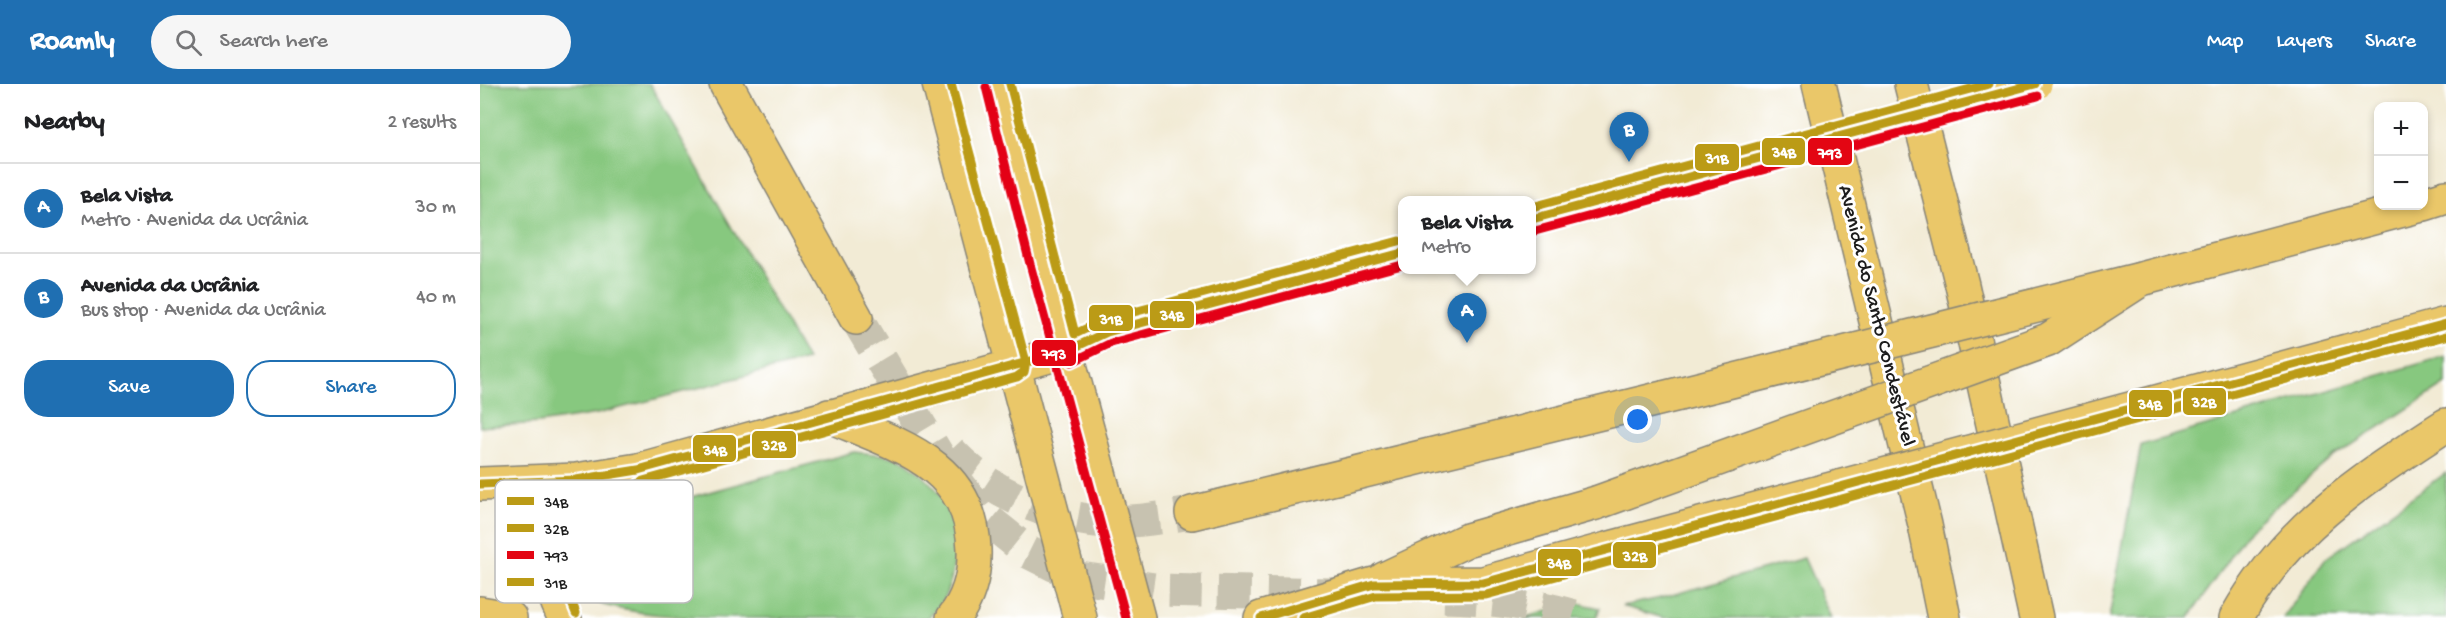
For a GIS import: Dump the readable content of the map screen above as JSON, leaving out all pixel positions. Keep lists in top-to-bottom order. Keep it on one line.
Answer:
{"streets":{"main road":["Avenida do Santo Condestável"]},"lines":["transit line 34B","transit line 32B","transit line 31B","transit line 793"],"legend":["34B","32B","793","31B"],"page":{"header":"Roamly","search":"Search here","nav":["Map","Layers","Share"],"heading":["Nearby","2 results"],"map_buttons":["+","−"],"pins":["B","A"],"list":[{"mark":"A","name":"Bela Vista","note":"Metro · Avenida da Ucrânia","value":"30 m"},{"mark":"B","name":"Avenida da Ucrânia","note":"Bus stop · Avenida da Ucrânia","value":"40 m"}],"popup":["Bela Vista","Metro"],"buttons":["Save","Share"]}}
